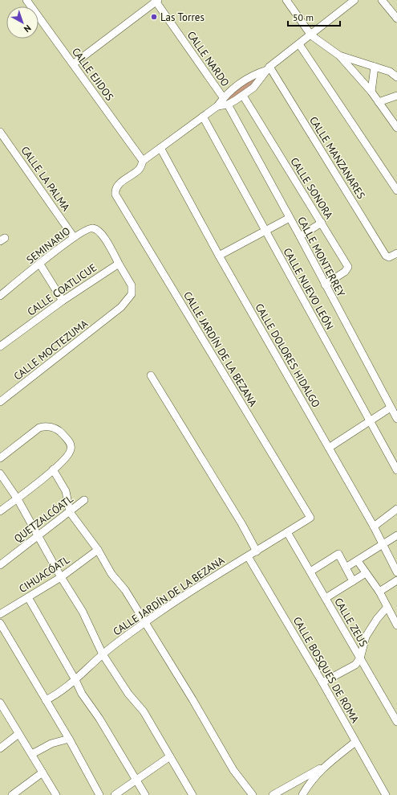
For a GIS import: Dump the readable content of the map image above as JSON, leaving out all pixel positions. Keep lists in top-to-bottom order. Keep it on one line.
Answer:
{"streets":{"street":["CALLE NARDO","CALLE EJIDOS","CALLE MANZANARES","CALLE LA PALMA","CALLE SONORA","SEMINARIO","CALLE MONTERREY","CALLE NUEVO LEÓN","CALLE COATLICUE","CALLE JARDÍN DE LA BEZANA","CALLE MOCTEZUMA","CALLE DOLORES HIDALGO","QUETZALCÓATL","CIHUACÓATL","CALLE ZEUS","CALLE BOSQUES DE ROMA"]},"crossings":[["CALLE EJIDOS","CALLE JARDÍN DE LA BEZANA"],["CALLE LA PALMA","SEMINARIO"],["CALLE SONORA","CALLE MONTERREY"],["SEMINARIO","CALLE COATLICUE"],["SEMINARIO","CALLE MOCTEZUMA"],["CALLE COATLICUE","CALLE MOCTEZUMA"],["CALLE JARDÍN DE LA BEZANA","CALLE ZEUS"],["CALLE JARDÍN DE LA BEZANA","CALLE BOSQUES DE ROMA"]],"places":["Las Torres"],"scale_bar":"50 m","north":"bottom right"}
